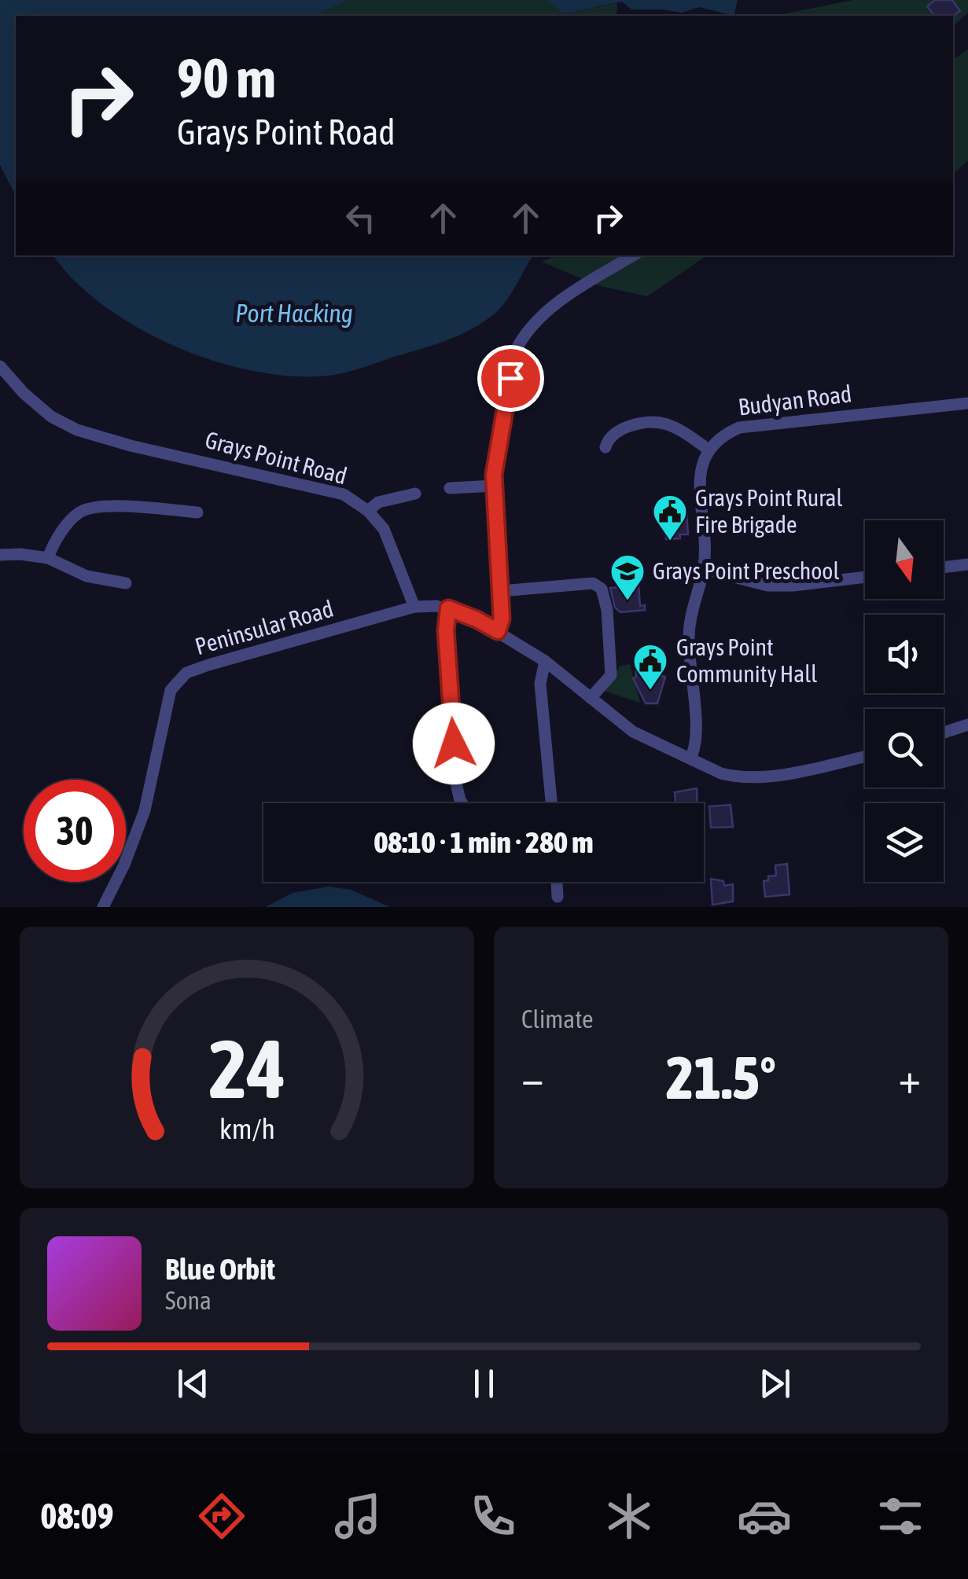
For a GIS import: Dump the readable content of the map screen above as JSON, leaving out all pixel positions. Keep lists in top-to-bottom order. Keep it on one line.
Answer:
{"streets":{"street":["Budyan Road","Grays Point Road","Peninsular Road"]},"crossings":[["Grays Point Road","Peninsular Road"]],"water":["Port Hacking"],"places":{"public building":["Grays Point Rural Fire Brigade","Grays Point Community Hall"],"school or university":["Grays Point Preschool"]},"north":"bottom","page":{"turn":["90 m","Grays Point Road"],"limit":"30","trip":"08:10 · 1 min · 280 m","tile":"Climate","heat":["−","21.5°","+"],"song":["Blue Orbit","Sona"],"tabs":"08:09","gauge":["24","km/h"]}}
